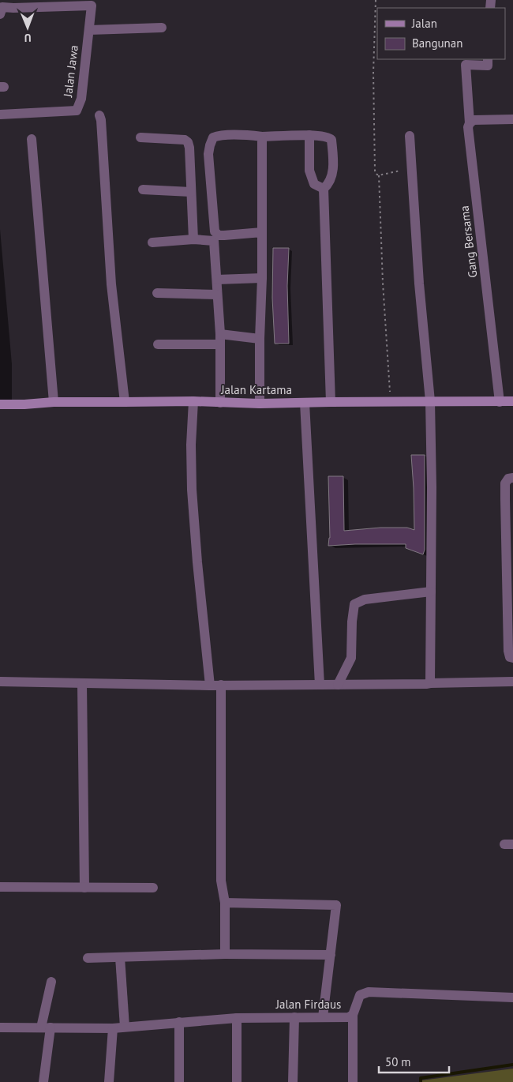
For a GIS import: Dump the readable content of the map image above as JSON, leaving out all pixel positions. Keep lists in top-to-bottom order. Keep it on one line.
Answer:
{"streets":{"main road":["Jalan Kartama"],"street":["Jalan Jawa","Gang Bersama","Jalan Firdaus"]},"crossings":[["Gang Bersama","Jalan Kartama"]],"legend":["Jalan","Bangunan"],"scale_bar":"50 m","north":"bottom"}
